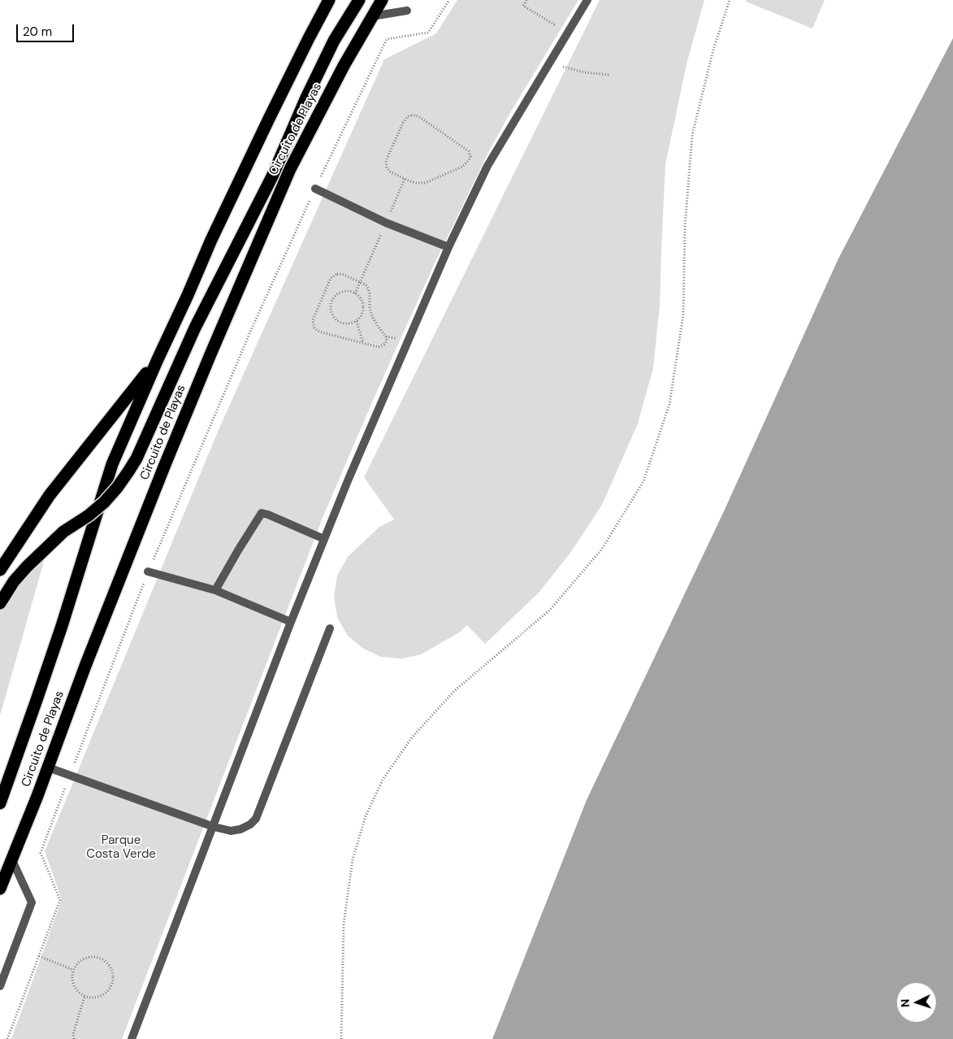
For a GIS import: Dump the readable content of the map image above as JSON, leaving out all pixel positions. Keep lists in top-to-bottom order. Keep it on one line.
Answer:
{"streets":{"highway":["Circuito de Playas"]},"parks":["Parque Costa Verde"],"scale_bar":"20 m","north":"left"}
